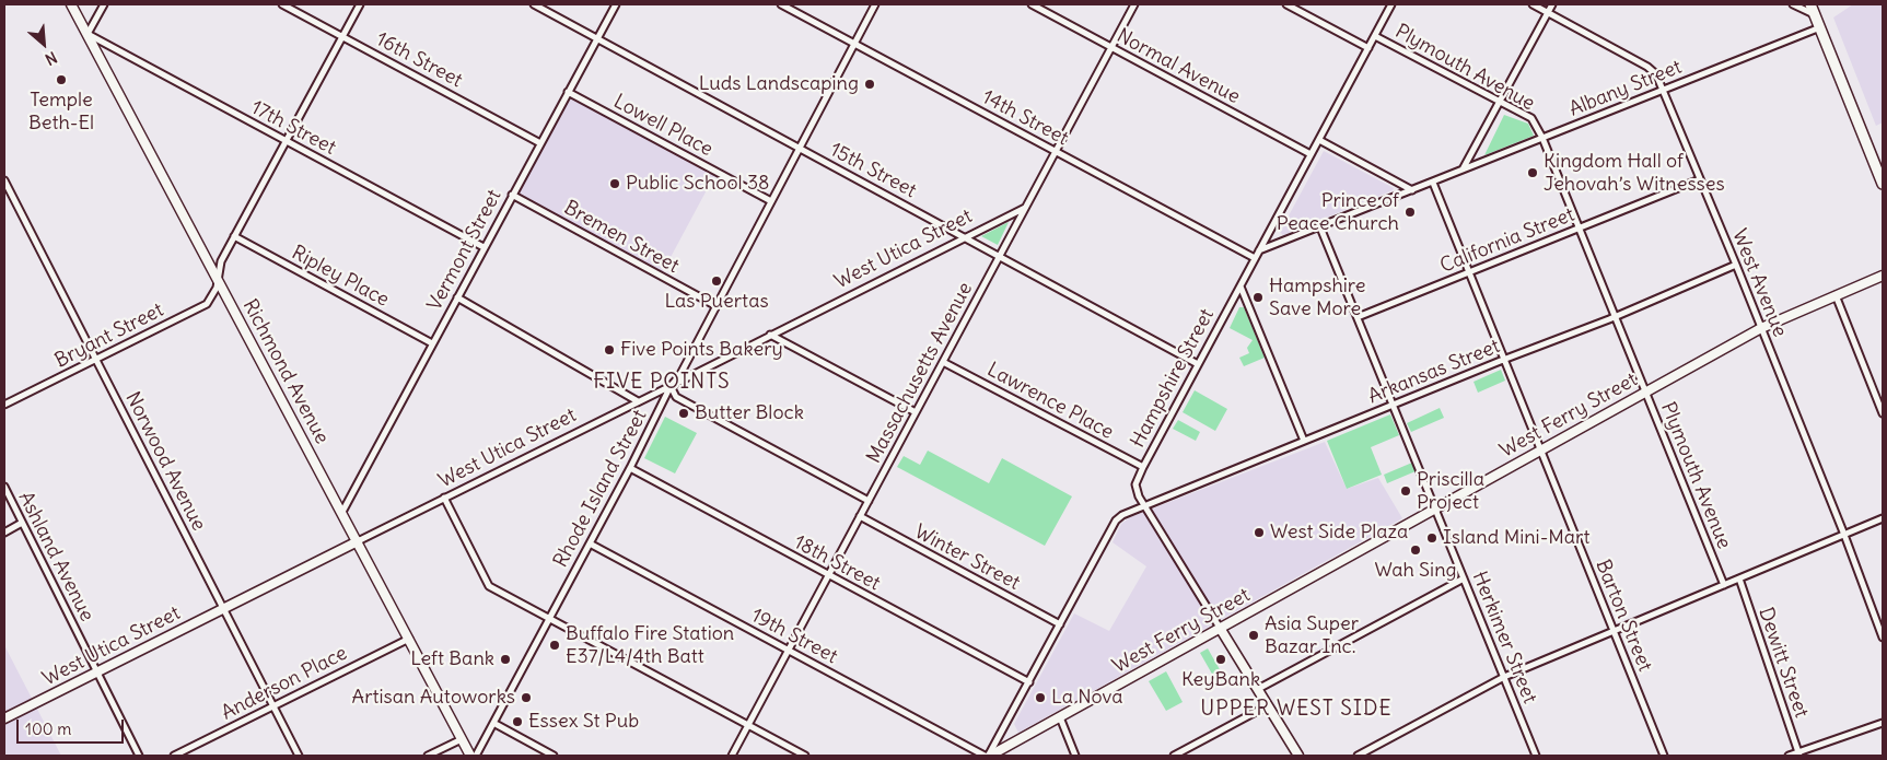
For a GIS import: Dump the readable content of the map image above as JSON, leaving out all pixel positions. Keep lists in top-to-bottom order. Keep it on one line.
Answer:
{"streets":{"street":["16th Street","Normal Avenue","Plymouth Avenue","Albany Street","14th Street","Lowell Place","17th Street","15th Street","Bremen Street","California Street","West Utica Street","Vermont Street","Ripley Place","West Avenue","Bryant Street","Richmond Avenue","Arkansas Street","Massachusetts Avenue","Hampshire Street","Lawrence Place","West Ferry Street","Norwood Avenue","Rhode Island Street","Ashland Avenue","Winter Street","18th Street","Barton Street","19th Street","Herkimer Street","Dewitt Street","Anderson Place"]},"crossings":[["16th Street","Vermont Street"],["Normal Avenue","Massachusetts Avenue"],["Normal Avenue","Hampshire Street"],["Plymouth Avenue","Albany Street"],["Plymouth Avenue","California Street"],["Plymouth Avenue","Arkansas Street"],["Plymouth Avenue","Hampshire Street"],["Plymouth Avenue","West Ferry Street"],["Albany Street","West Avenue"],["Albany Street","Hampshire Street"],["Albany Street","Barton Street"],["Albany Street","Herkimer Street"],["14th Street","Massachusetts Avenue"],["14th Street","Hampshire Street"],["14th Street","Rhode Island Street"],["Lowell Place","Vermont Street"],["Lowell Place","Rhode Island Street"],["17th Street","Vermont Street"],["17th Street","Richmond Avenue"],["15th Street","West Utica Street"],["15th Street","Vermont Street"],["15th Street","Massachusetts Avenue"],["15th Street","Hampshire Street"],["15th Street","Rhode Island Street"],["Bremen Street","Vermont Street"],["Bremen Street","Rhode Island Street"],["California Street","West Avenue"],["California Street","Barton Street"],["California Street","Herkimer Street"],["West Utica Street","Richmond Avenue"],["West Utica Street","Massachusetts Avenue"],["West Utica Street","Norwood Avenue"],["West Utica Street","Rhode Island Street"],["West Utica Street","Ashland Avenue"],["Vermont Street","Ripley Place"],["Vermont Street","Richmond Avenue"],["West Avenue","Arkansas Street"],["West Avenue","West Ferry Street"],["Bryant Street","Richmond Avenue"],["Bryant Street","Norwood Avenue"],["Richmond Avenue","Anderson Place"],["Arkansas Street","Hampshire Street"],["Arkansas Street","Barton Street"],["Arkansas Street","Herkimer Street"],["Massachusetts Avenue","Lawrence Place"],["Massachusetts Avenue","Winter Street"],["Massachusetts Avenue","18th Street"],["Massachusetts Avenue","19th Street"],["Hampshire Street","Lawrence Place"],["Hampshire Street","West Ferry Street"],["West Ferry Street","Barton Street"],["West Ferry Street","19th Street"],["West Ferry Street","Herkimer Street"],["Norwood Avenue","Anderson Place"],["Rhode Island Street","18th Street"],["Rhode Island Street","19th Street"]],"districts":["FIVE POINTS","UPPER WEST SIDE"],"places":["Temple Beth-El","Luds Landscaping","Kingdom Hall of Jehovah’s Witnesses","Public School 38","Prince of Peace Church","Las Puertas","Hampshire Save More","Five Points Bakery","Butter Block","Priscilla Project","West Side Plaza","Island Mini-Mart","Wah Sing","Asia Super Bazar Inc.","Buffalo Fire Station E37/L4/4th Batt","Left Bank","KeyBank","Artisan Autoworks","La Nova","Essex St Pub"],"scale_bar":"100 m","north":"bottom right"}
